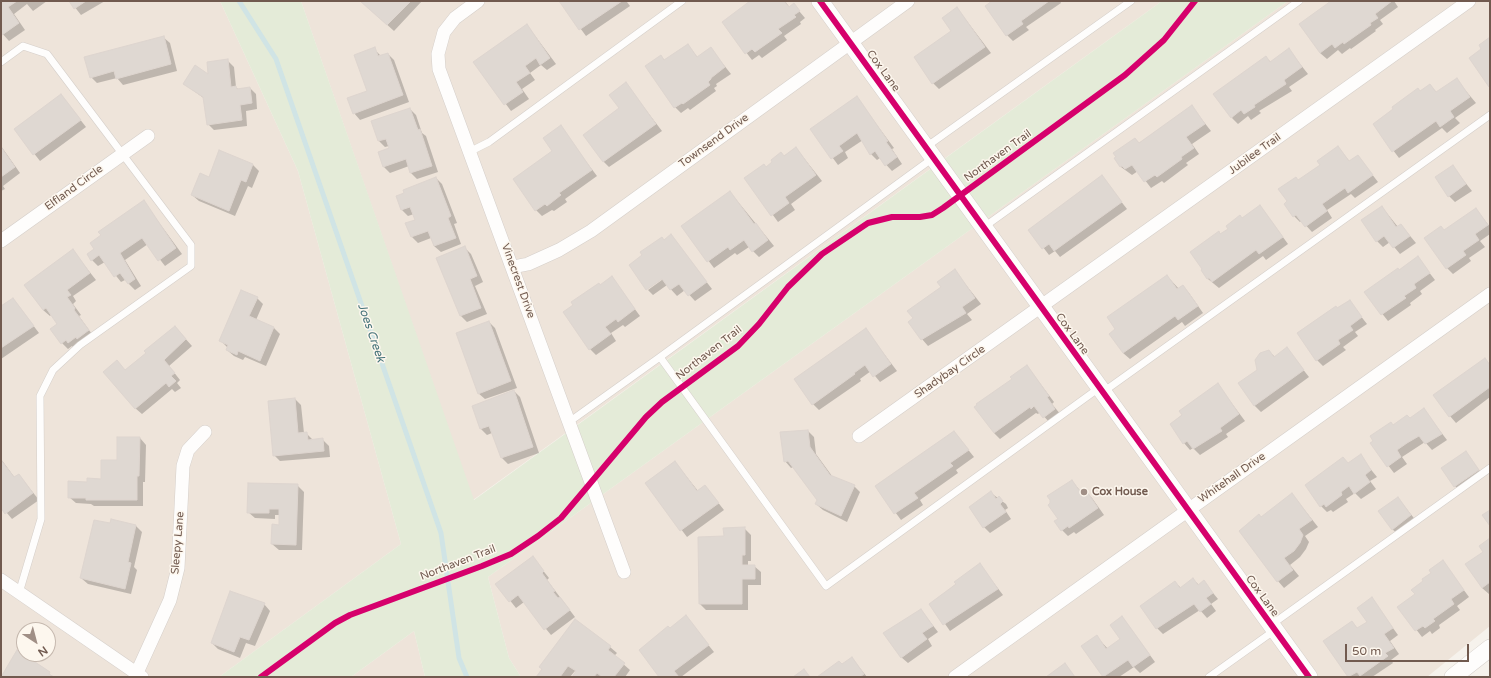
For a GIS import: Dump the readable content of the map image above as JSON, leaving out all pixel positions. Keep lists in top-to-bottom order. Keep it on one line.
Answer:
{"streets":{"street":["Cox Lane","Townsend Drive","Jubilee Trail","Elfland Circle","Vinecrest Drive","Shadybay Circle","Whitehall Drive","Sleepy Lane"],"cycle path":["Northaven Trail"]},"crossings":[["Cox Lane","Townsend Drive"],["Cox Lane","Jubilee Trail"],["Cox Lane","Shadybay Circle"],["Cox Lane","Whitehall Drive"],["Townsend Drive","Vinecrest Drive"],["Jubilee Trail","Shadybay Circle"]],"water":["Joes Creek"],"places":["Cox House"],"scale_bar":"50 m","north":"bottom right"}
